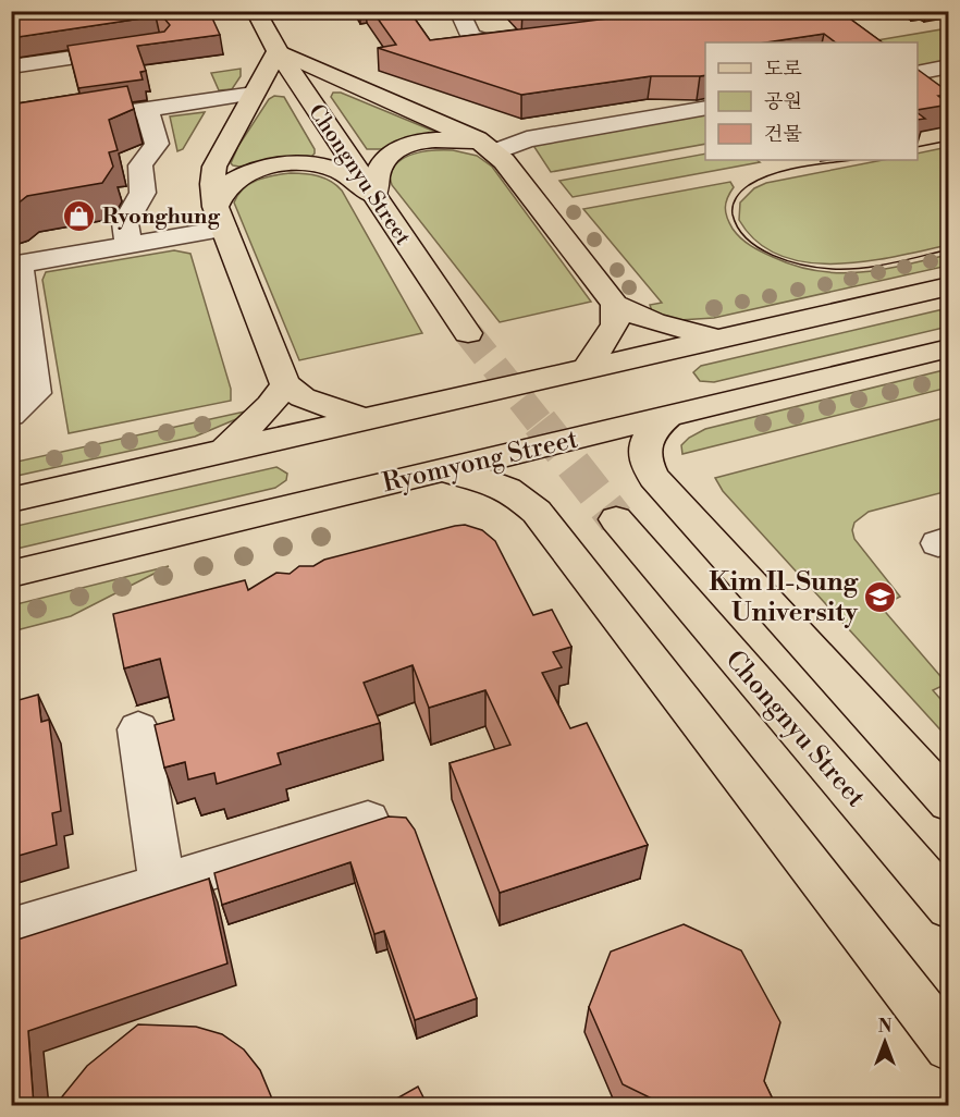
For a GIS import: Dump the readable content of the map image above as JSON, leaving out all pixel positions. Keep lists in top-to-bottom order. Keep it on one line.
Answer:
{"streets":{"main road":["Chongnyu Street","Ryomyong Street"]},"places":{"shop":["Ryonghung"],"school or university":["Kim Il-Sung University"]},"legend":["도로","공원","건물"],"north":"top"}
